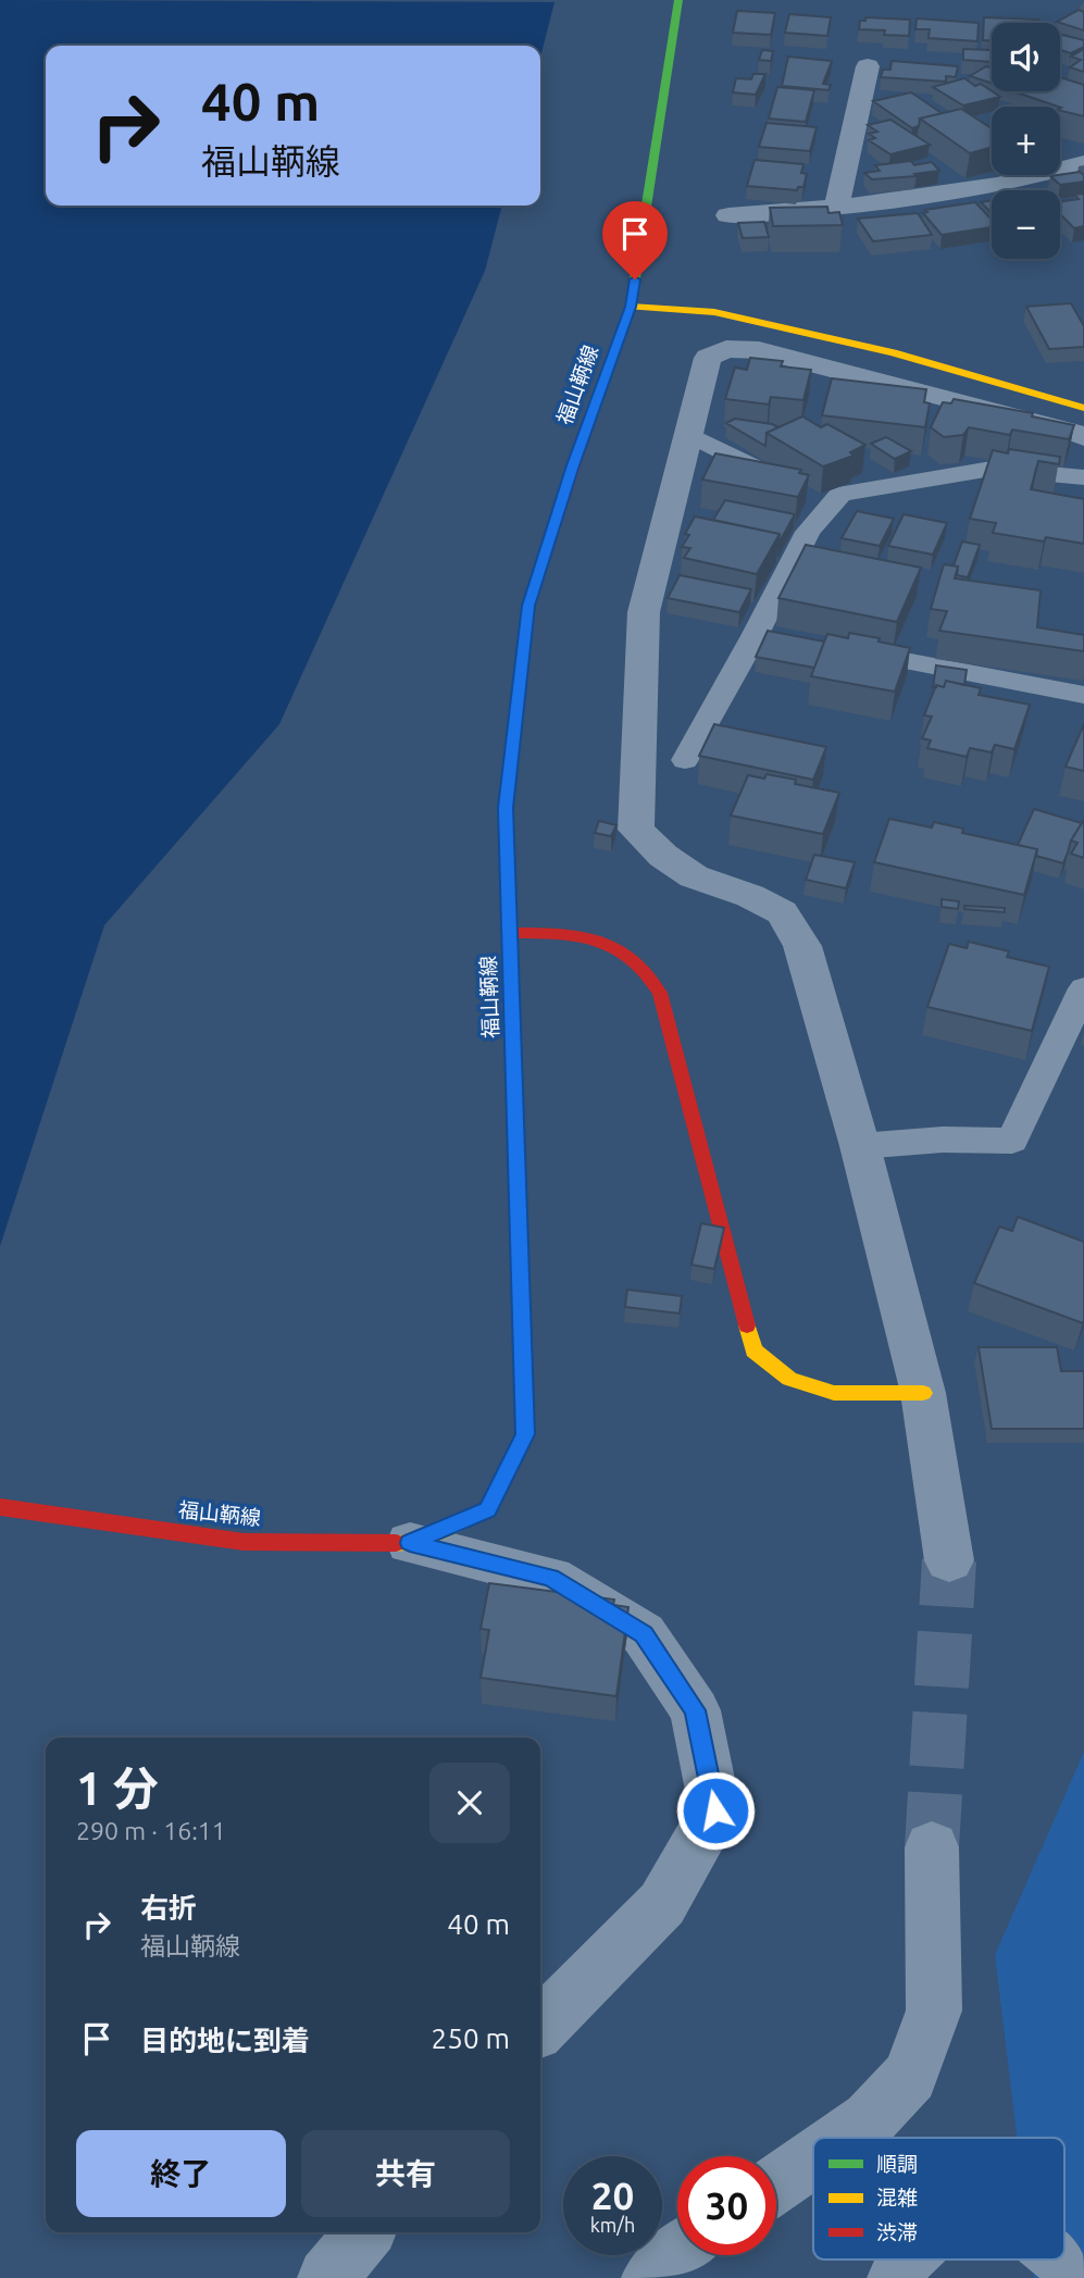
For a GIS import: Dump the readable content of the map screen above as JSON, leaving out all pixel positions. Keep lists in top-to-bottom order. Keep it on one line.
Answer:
{"streets":{"main road":["福山鞆線"]},"legend":["順調","混雑","渋滞"],"page":{"map_buttons":["+","−"],"turn":["40 m","福山鞆線"],"heading":["1 分","290 m · 16:11"],"list":[{"name":"右折","note":"福山鞆線","value":"40 m"},{"name":"目的地に到着","value":"250 m"}],"buttons":["終了","共有"],"speed":"20 km/h","limit":"30"}}
